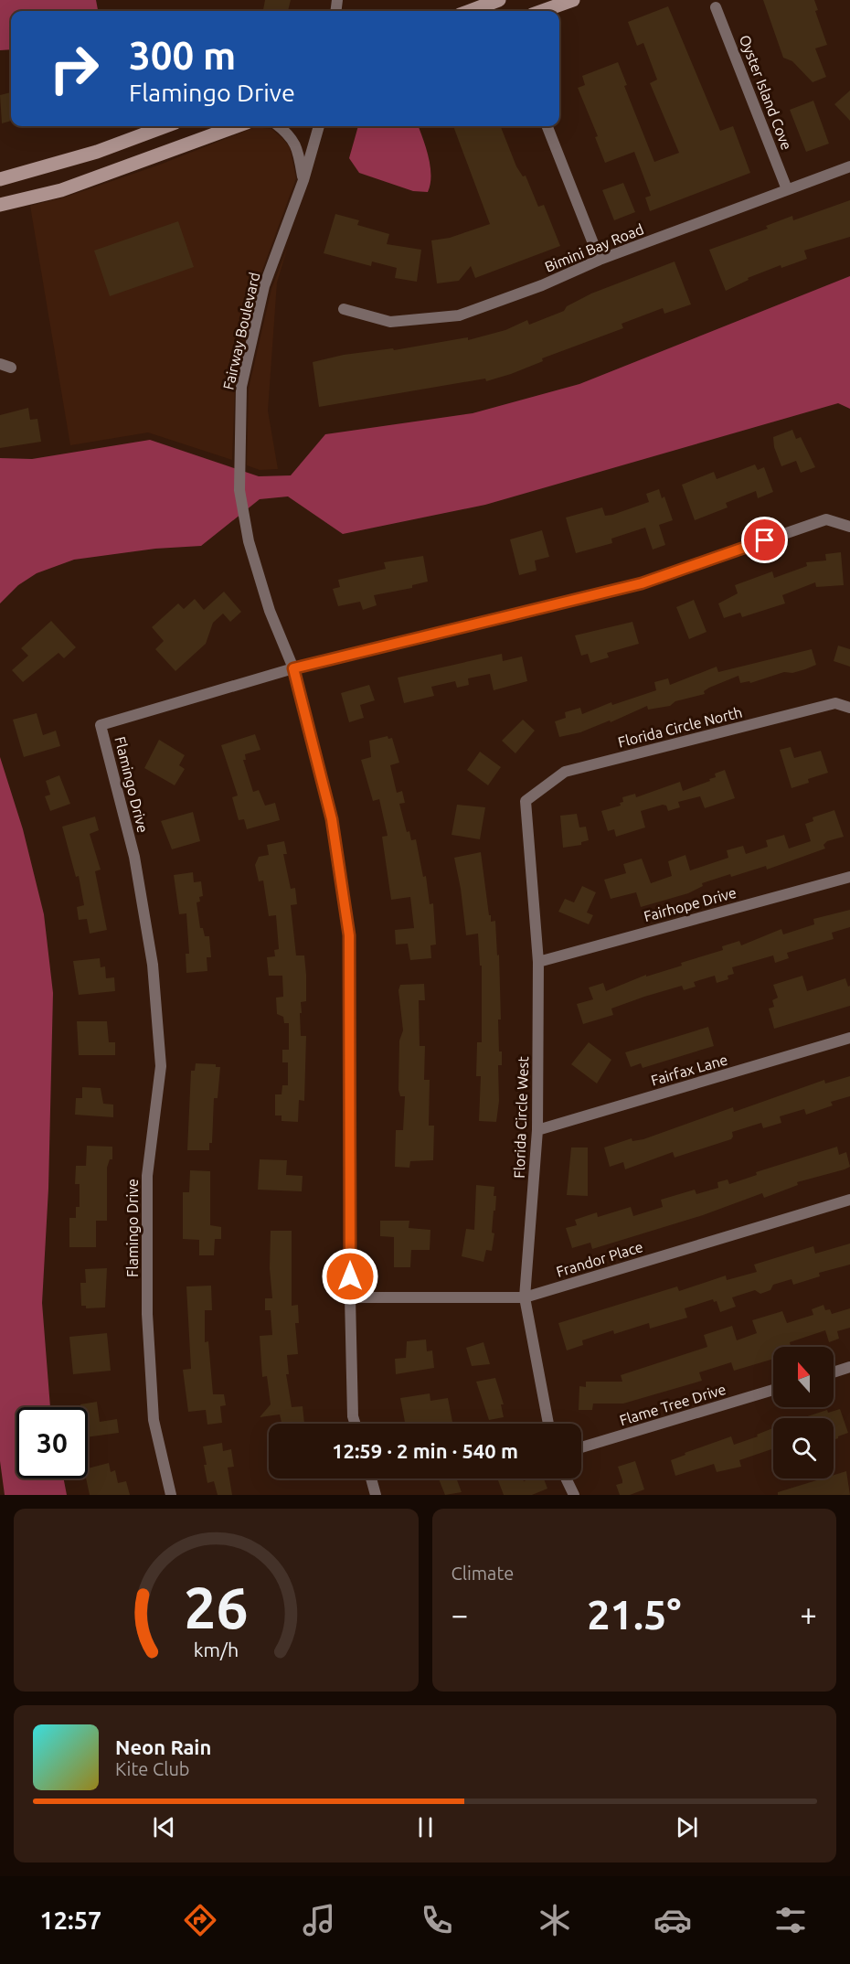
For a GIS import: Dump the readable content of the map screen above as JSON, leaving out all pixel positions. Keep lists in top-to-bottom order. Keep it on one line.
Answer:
{"streets":{"street":["Oyster Island Cove","Bimini Bay Road","Fairway Boulevard","Florida Circle North","Flamingo Drive","Fairhope Drive","Fairfax Lane","Florida Circle West","Frandor Place","Flame Tree Drive"]},"crossings":[["Oyster Island Cove","Bimini Bay Road"],["Fairway Boulevard","Flamingo Drive"],["Fairway Boulevard","Frandor Place"],["Florida Circle North","Florida Circle West"],["Fairhope Drive","Florida Circle West"],["Fairfax Lane","Florida Circle West"],["Florida Circle West","Frandor Place"]],"north":"top","page":{"turn":["300 m","Flamingo Drive"],"limit":"30","trip":"12:59 · 2 min · 540 m","tile":"Climate","heat":["−","21.5°","+"],"song":["Neon Rain","Kite Club"],"tabs":"12:57","gauge":["26","km/h"]}}
